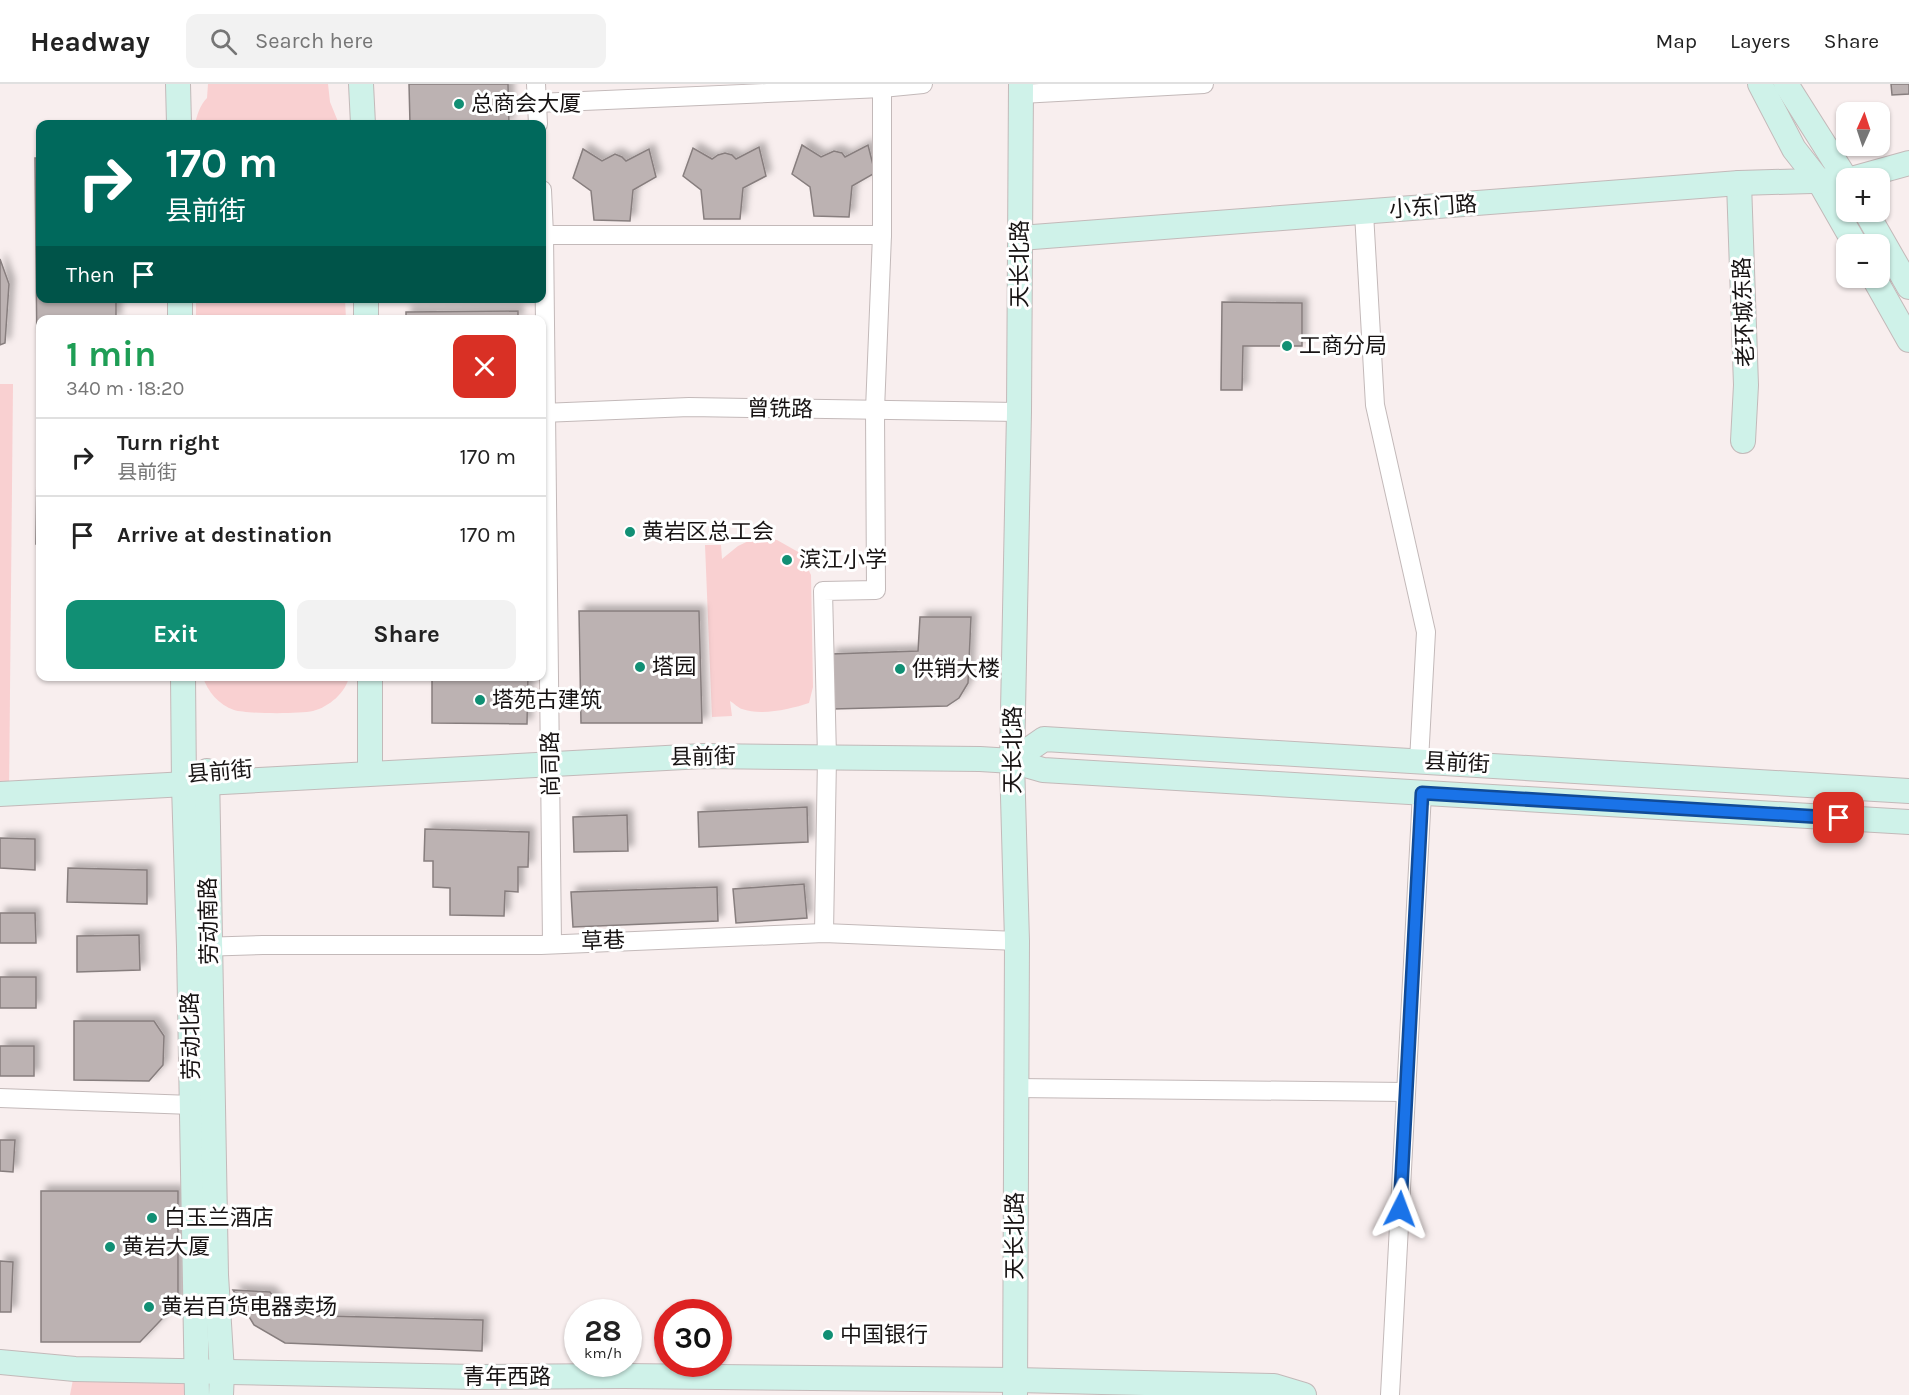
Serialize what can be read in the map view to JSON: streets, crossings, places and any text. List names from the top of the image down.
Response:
{
  "streets": {
    "street": [
      "小东门路",
      "天长北路",
      "老环城东路",
      "曾铣路",
      "县前街",
      "尚司路",
      "劳动南路",
      "草巷",
      "劳动北路",
      "青年西路"
    ]
  },
  "crossings": [
    ["小东门路", "天长北路"],
    ["小东门路", "老环城东路"],
    ["天长北路", "曾铣路"],
    ["天长北路", "县前街"],
    ["天长北路", "草巷"],
    ["天长北路", "青年西路"],
    ["县前街", "尚司路"],
    ["县前街", "劳动北路"],
    ["尚司路", "草巷"],
    ["劳动南路", "草巷"],
    ["劳动南路", "劳动北路"],
    ["劳动南路", "青年西路"],
    ["草巷", "劳动北路"],
    ["劳动北路", "青年西路"]
  ],
  "places": [
    "总商会大厦",
    "工商分局",
    "黄岩区总工会",
    "滨江小学",
    "塔园",
    "供销大楼",
    "塔苑古建筑",
    "白玉兰酒店",
    "黄岩大厦",
    "黄岩百货电器卖场",
    "中国银行"
  ],
  "north": "top",
  "page": {
    "header": "Headway",
    "search": "Search here",
    "nav": ["Map", "Layers", "Share"],
    "map_buttons": ["+", "−"],
    "turn": ["170 m", "县前街"],
    "then": "Then",
    "heading": ["1 min", "340 m · 18:20"],
    "list": [
      {
        "name": "Turn right",
        "note": "县前街",
        "value": "170 m"
      },
      {
        "name": "Arrive at destination",
        "value": "170 m"
      }
    ],
    "buttons": ["Exit", "Share"],
    "speed": "28 km/h",
    "limit": "30"
  }
}
